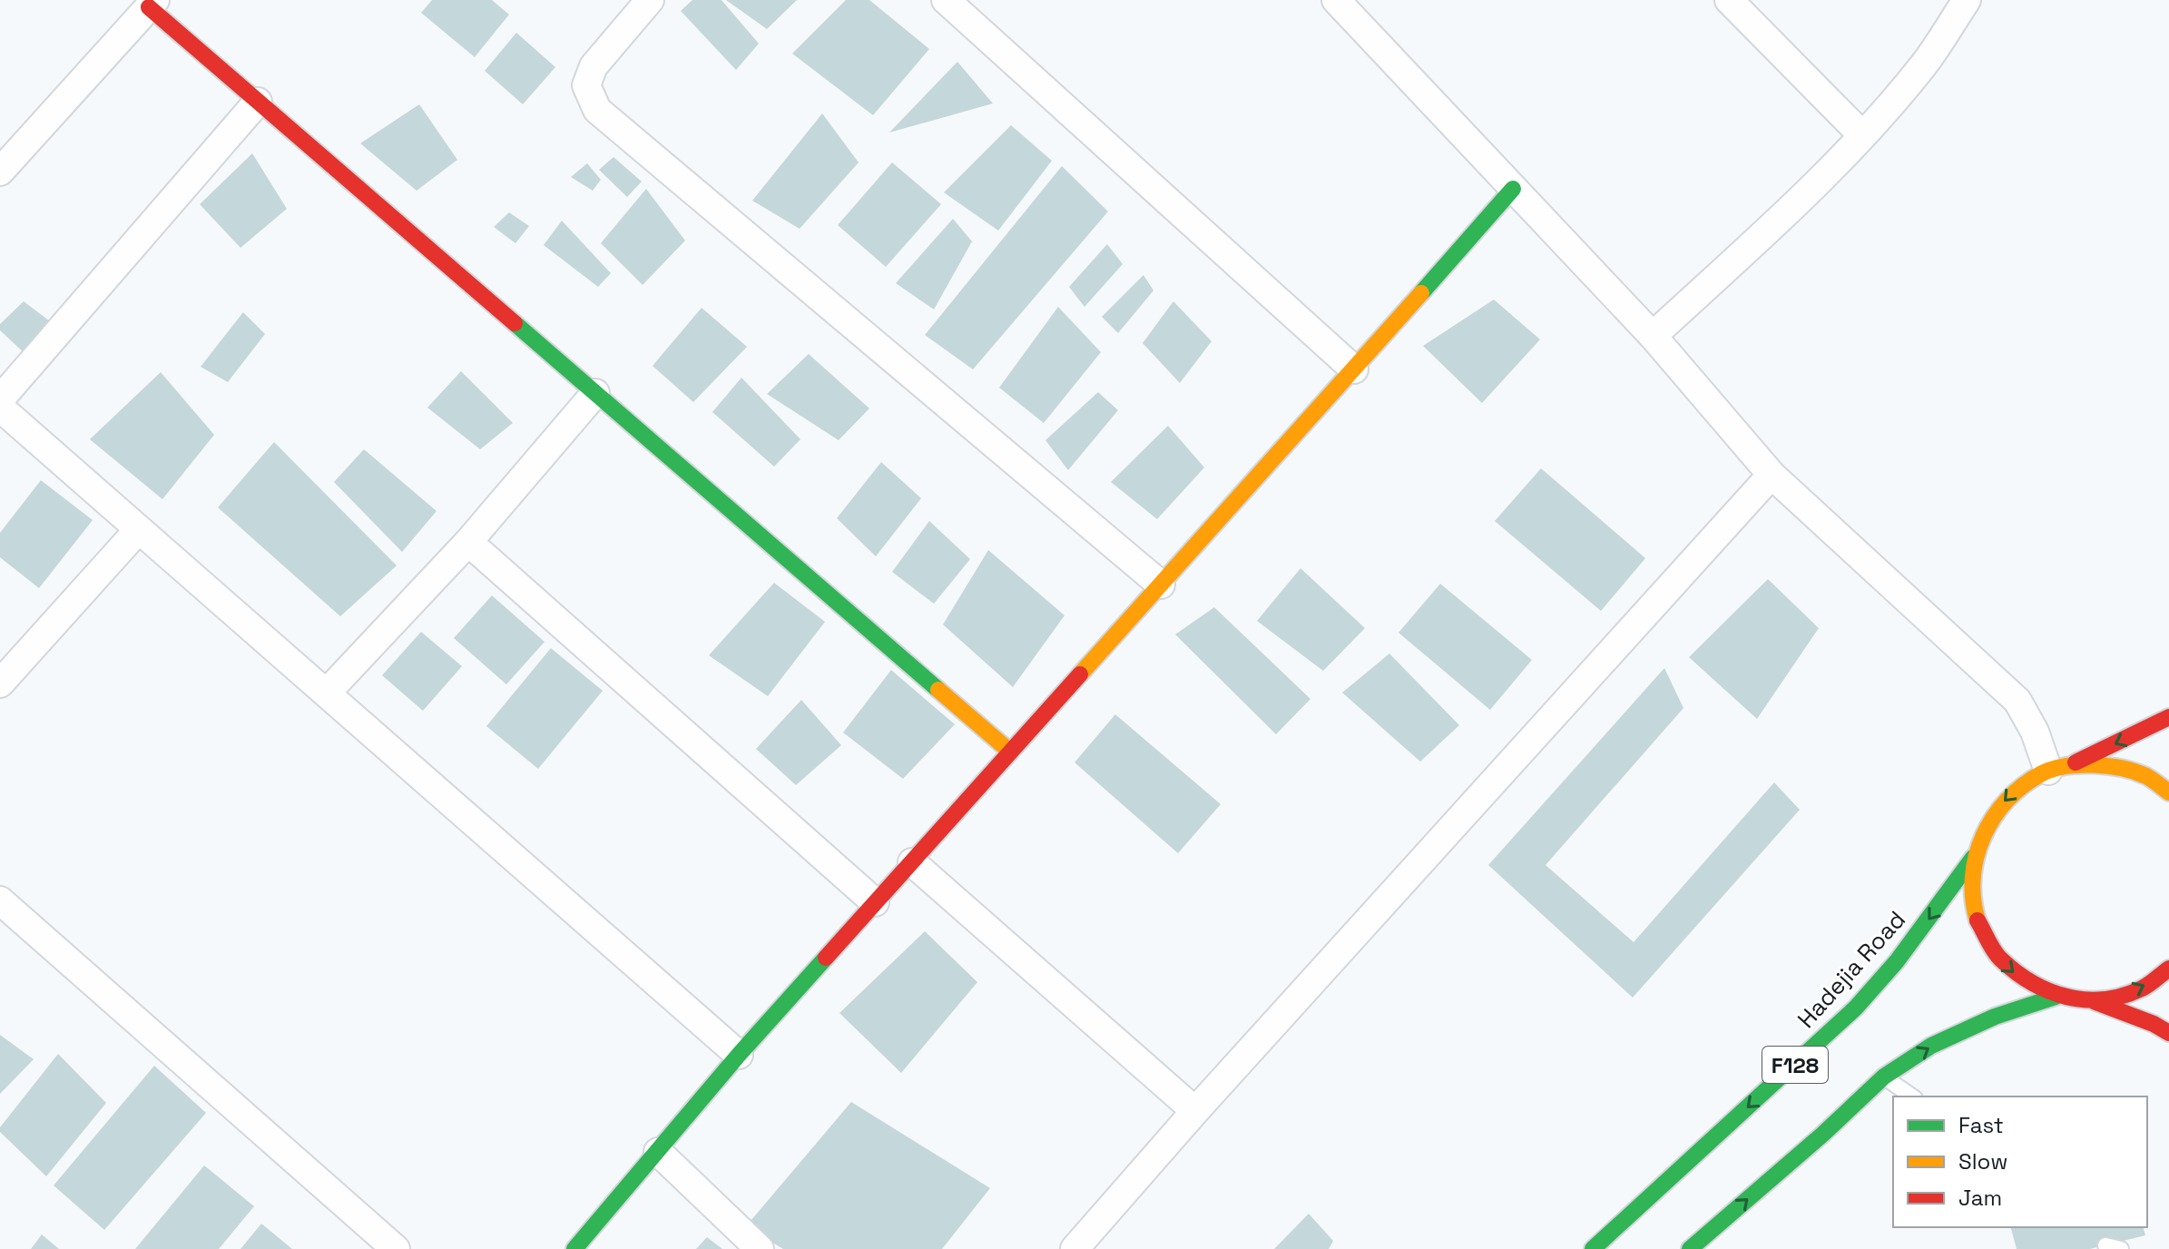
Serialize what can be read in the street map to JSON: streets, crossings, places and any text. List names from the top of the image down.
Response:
{
  "streets": {
    "street": ["Hadejia Road", "F128"]
  },
  "crossings": [
    ["Hadejia Road", "F128"]
  ],
  "legend": ["Fast", "Slow", "Jam"]
}
